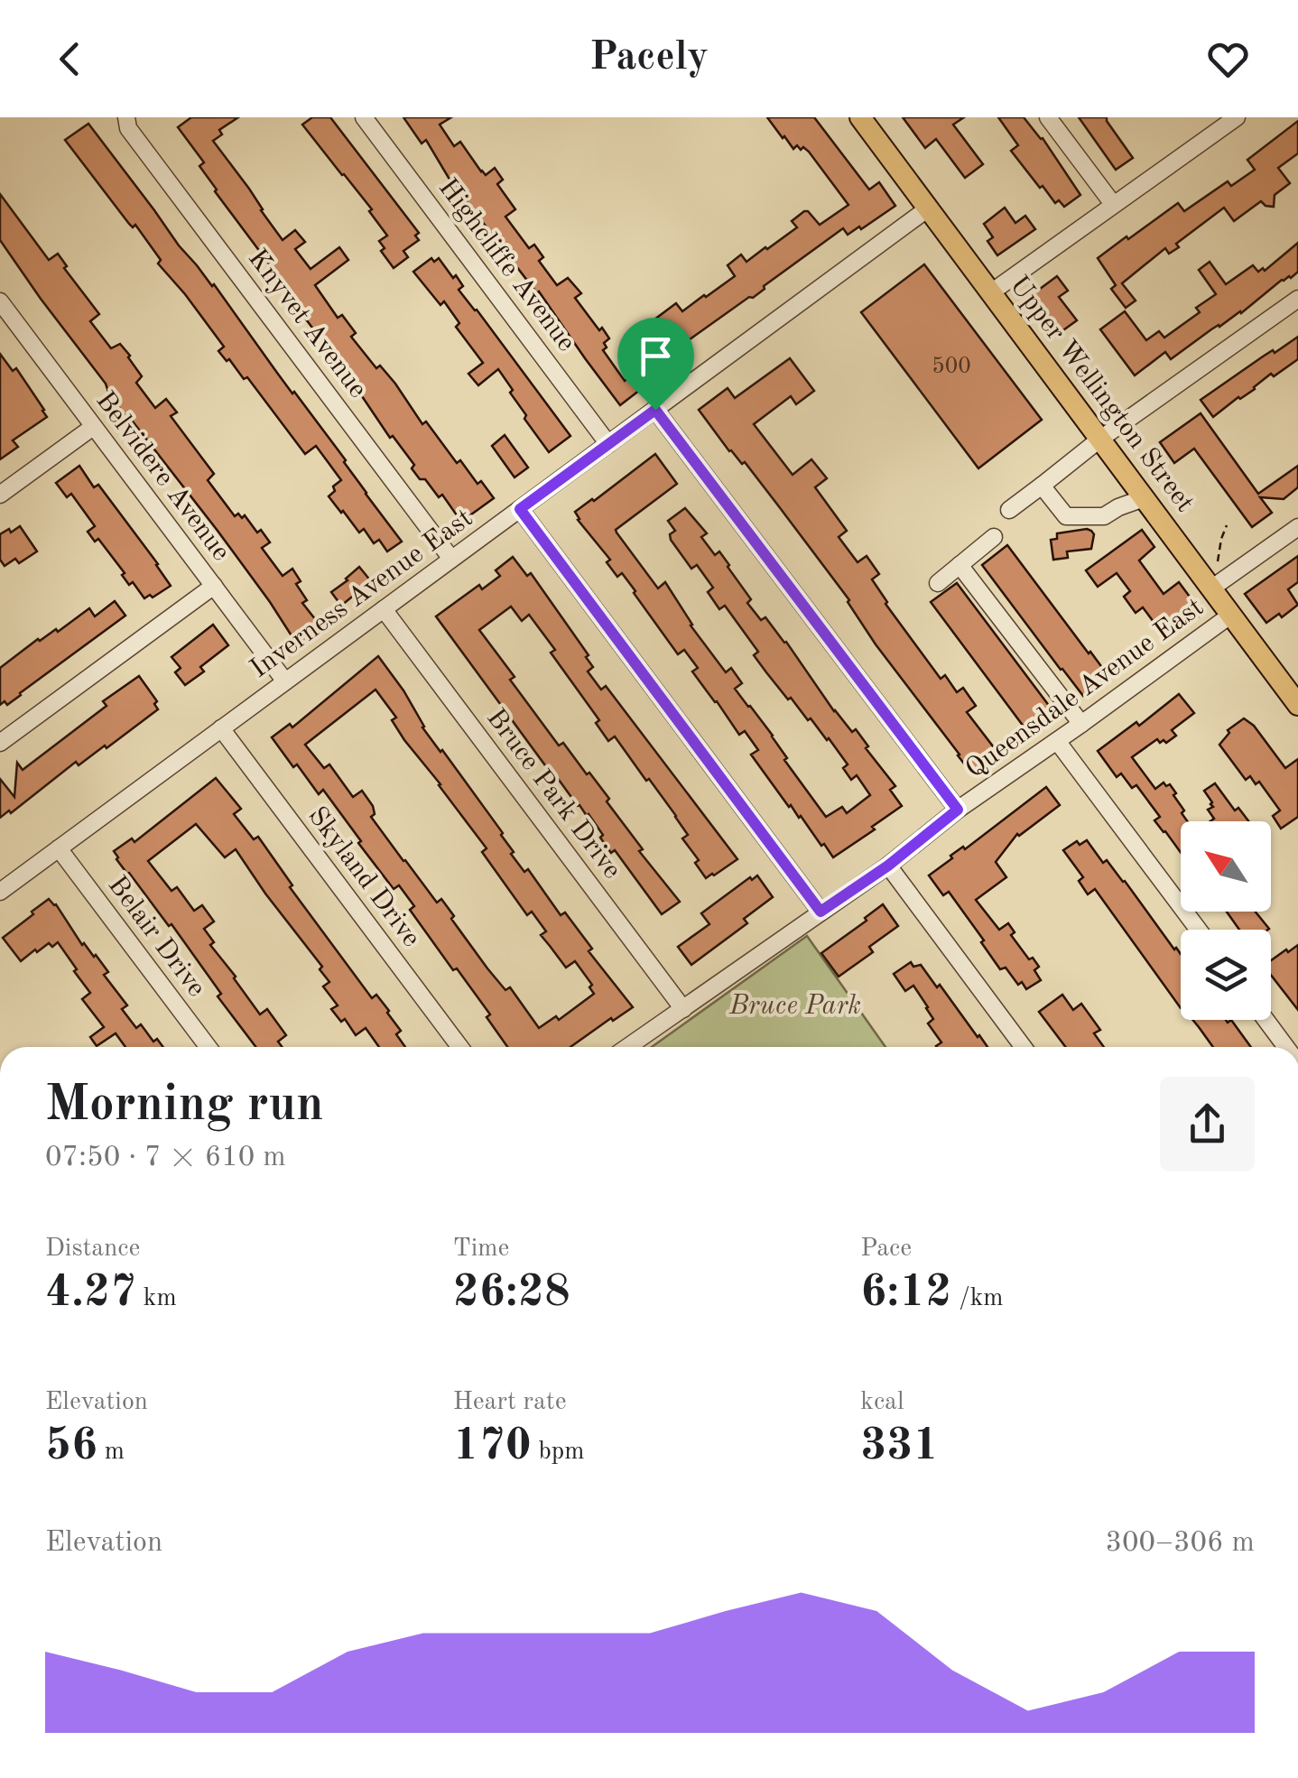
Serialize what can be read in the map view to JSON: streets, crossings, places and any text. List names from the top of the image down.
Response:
{
  "streets": {
    "main road": ["Upper Wellington Street"],
    "street": [
      "Highcliffe Avenue",
      "Knyvet Avenue",
      "Belvidere Avenue",
      "Inverness Avenue East",
      "Queensdale Avenue East",
      "Bruce Park Drive",
      "Skyland Drive",
      "Belair Drive"
    ]
  },
  "crossings": [
    ["Highcliffe Avenue", "Inverness Avenue East"],
    ["Knyvet Avenue", "Inverness Avenue East"],
    ["Upper Wellington Street", "Inverness Avenue East"],
    ["Upper Wellington Street", "Queensdale Avenue East"],
    ["Belvidere Avenue", "Inverness Avenue East"],
    ["Inverness Avenue East", "Bruce Park Drive"],
    ["Inverness Avenue East", "Skyland Drive"],
    ["Inverness Avenue East", "Belair Drive"],
    ["Queensdale Avenue East", "Bruce Park Drive"]
  ],
  "parks": ["Bruce Park"],
  "house_numbers": ["500"],
  "north": "top left",
  "page": {
    "header": "Pacely",
    "heading": ["Morning run", "07:50 · 7 × 610 m"],
    "stats": [
      ["Distance", "4.27 km"],
      ["Time", "26:28"],
      ["Pace", "6:12 /km"],
      ["Elevation", "56 m"],
      ["Heart rate", "170 bpm"],
      ["kcal", "331"]
    ],
    "chart": ["Elevation", "300–306 m"]
  }
}
